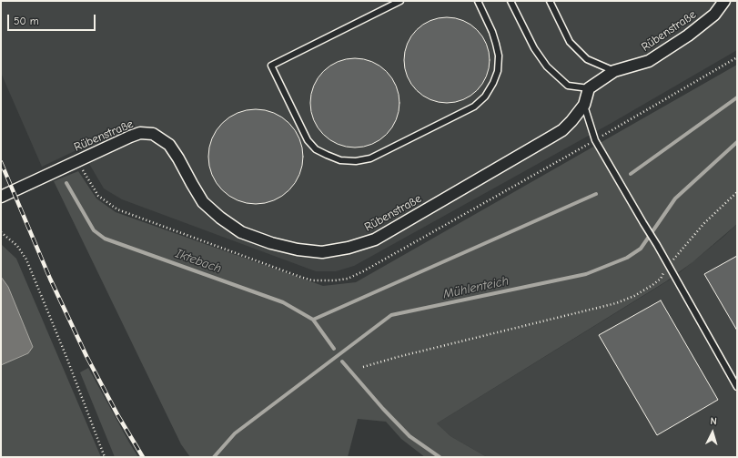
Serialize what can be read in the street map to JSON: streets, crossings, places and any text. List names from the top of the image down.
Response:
{
  "streets": {
    "street": ["Rübenstraße"]
  },
  "water": ["Iktebach", "Mühlenteich"],
  "scale_bar": "50 m",
  "north": "top"
}
